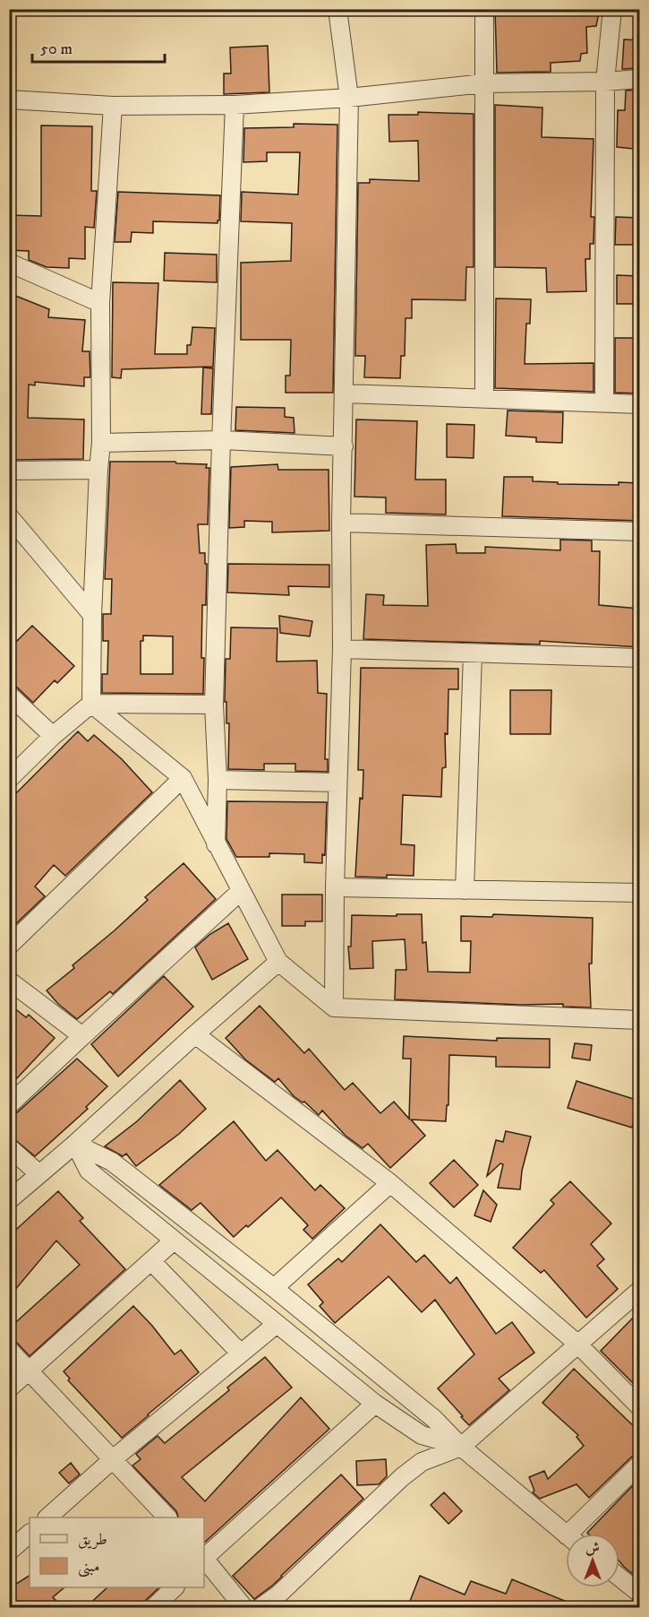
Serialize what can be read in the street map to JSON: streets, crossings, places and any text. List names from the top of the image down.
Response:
{
  "legend": ["طريق", "مبنى"],
  "scale_bar": "50 m",
  "north": "top"
}
